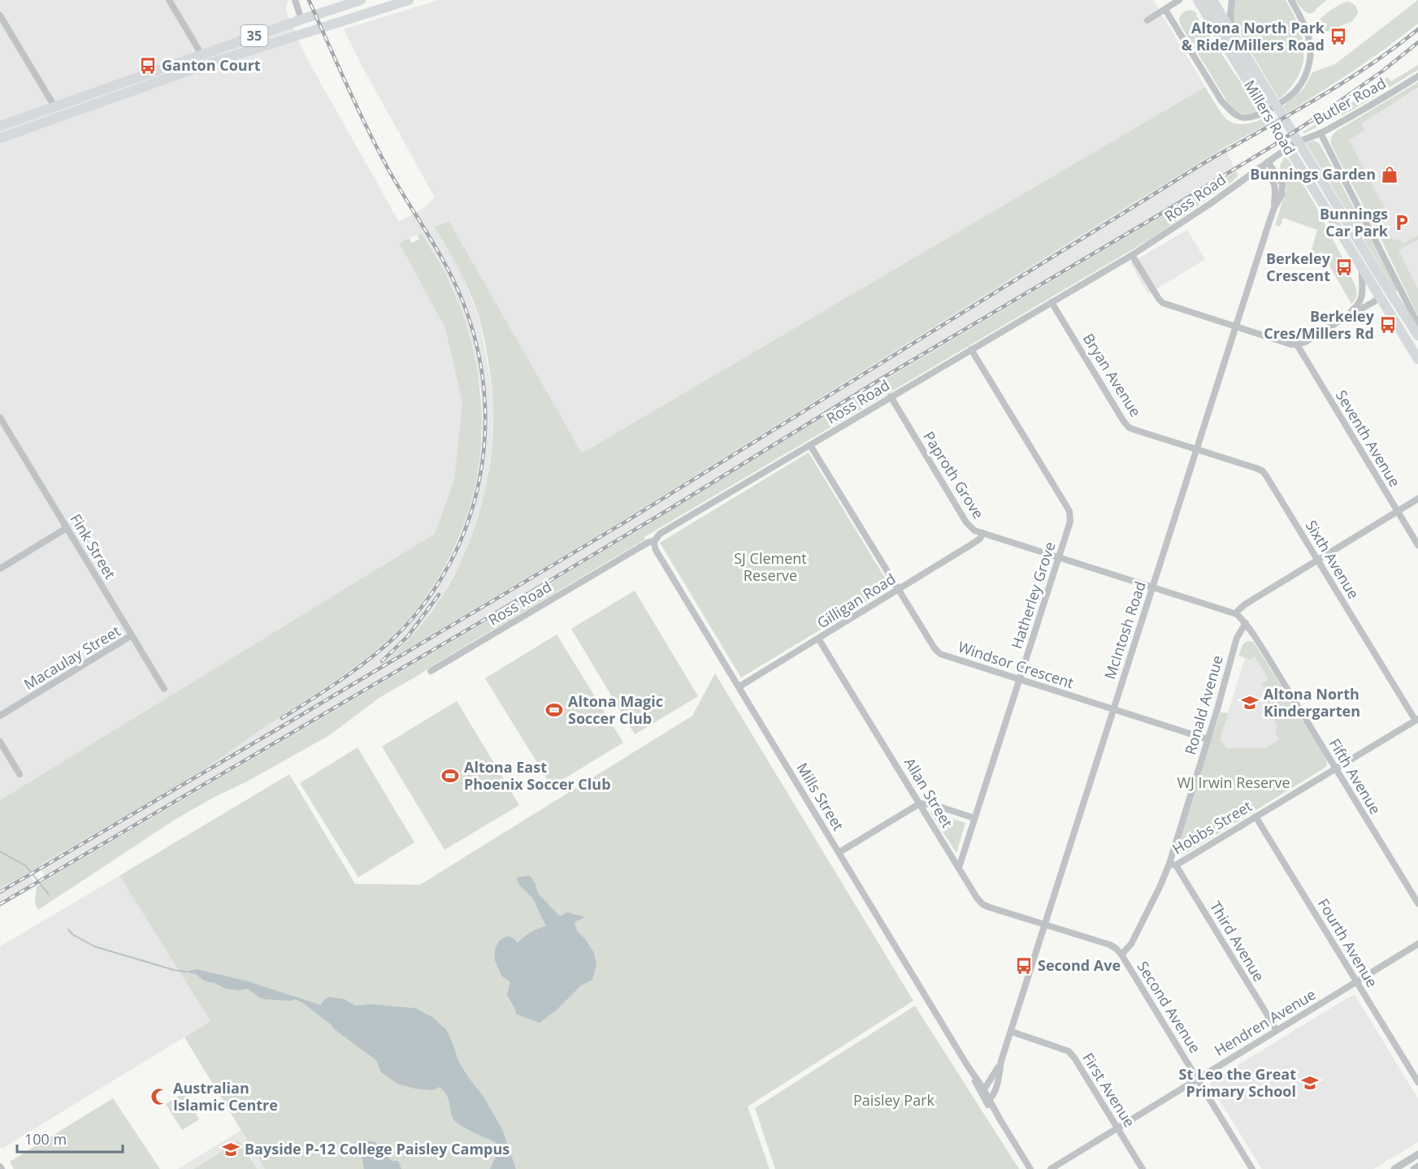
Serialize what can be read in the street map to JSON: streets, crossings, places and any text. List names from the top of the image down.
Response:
{
  "streets": {
    "main road": ["35", "Millers Road"],
    "street": [
      "Butler Road",
      "Ross Road",
      "Bryan Avenue",
      "Seventh Avenue",
      "Paproth Grove",
      "Fink Street",
      "Sixth Avenue",
      "Hatherley Grove",
      "Gilligan Road",
      "McIntosh Road",
      "Macaulay Street",
      "Windsor Crescent",
      "Ronald Avenue",
      "Fifth Avenue",
      "Allan Street",
      "Mills Street",
      "Hobbs Street",
      "Third Avenue",
      "Fourth Avenue",
      "Second Avenue",
      "Hendren Avenue",
      "First Avenue"
    ]
  },
  "crossings": [
    ["Butler Road", "Millers Road"],
    ["Butler Road", "Ross Road"],
    ["Millers Road", "Ross Road"],
    ["Ross Road", "Bryan Avenue"],
    ["Ross Road", "Paproth Grove"],
    ["Ross Road", "Hatherley Grove"],
    ["Ross Road", "McIntosh Road"],
    ["Ross Road", "Windsor Crescent"],
    ["Ross Road", "Mills Street"],
    ["Bryan Avenue", "Sixth Avenue"],
    ["Bryan Avenue", "McIntosh Road"],
    ["Paproth Grove", "Hatherley Grove"],
    ["Paproth Grove", "Gilligan Road"],
    ["Paproth Grove", "McIntosh Road"],
    ["Paproth Grove", "Fifth Avenue"],
    ["Fink Street", "Macaulay Street"],
    ["Sixth Avenue", "McIntosh Road"],
    ["Sixth Avenue", "Hobbs Street"],
    ["Hatherley Grove", "Windsor Crescent"],
    ["Hatherley Grove", "Allan Street"],
    ["Gilligan Road", "Windsor Crescent"],
    ["Gilligan Road", "Allan Street"],
    ["Gilligan Road", "Mills Street"],
    ["McIntosh Road", "Windsor Crescent"],
    ["McIntosh Road", "Allan Street"],
    ["McIntosh Road", "Mills Street"],
    ["McIntosh Road", "Second Avenue"],
    ["McIntosh Road", "First Avenue"],
    ["Windsor Crescent", "Ronald Avenue"],
    ["Ronald Avenue", "Fifth Avenue"],
    ["Ronald Avenue", "Hobbs Street"],
    ["Ronald Avenue", "Third Avenue"],
    ["Ronald Avenue", "Second Avenue"],
    ["Fifth Avenue", "Hobbs Street"],
    ["Allan Street", "Second Avenue"],
    ["Hobbs Street", "Third Avenue"],
    ["Hobbs Street", "Fourth Avenue"],
    ["Third Avenue", "Hendren Avenue"],
    ["Fourth Avenue", "Hendren Avenue"],
    ["Second Avenue", "Hendren Avenue"],
    ["Hendren Avenue", "First Avenue"]
  ],
  "parks": ["SJ Clement Reserve", "WJ Irwin Reserve", "Paisley Park"],
  "places": {
    "bus stop": [
      "Altona North Park & Ride/Millers Road",
      "Ganton Court",
      "Berkeley Crescent",
      "Berkeley Cres/Millers Rd",
      "Second Ave"
    ],
    "shop": ["Bunnings Garden"],
    "parking": ["Bunnings Car Park"],
    "school or university": ["Altona North Kindergarten", "St Leo the Great Primary School", "Bayside P-12 College Paisley Campus"],
    "sports": ["Altona Magic Soccer Club", "Altona East Phoenix Soccer Club"],
    "mosque": ["Australian Islamic Centre"]
  },
  "scale_bar": "100 m"
}
